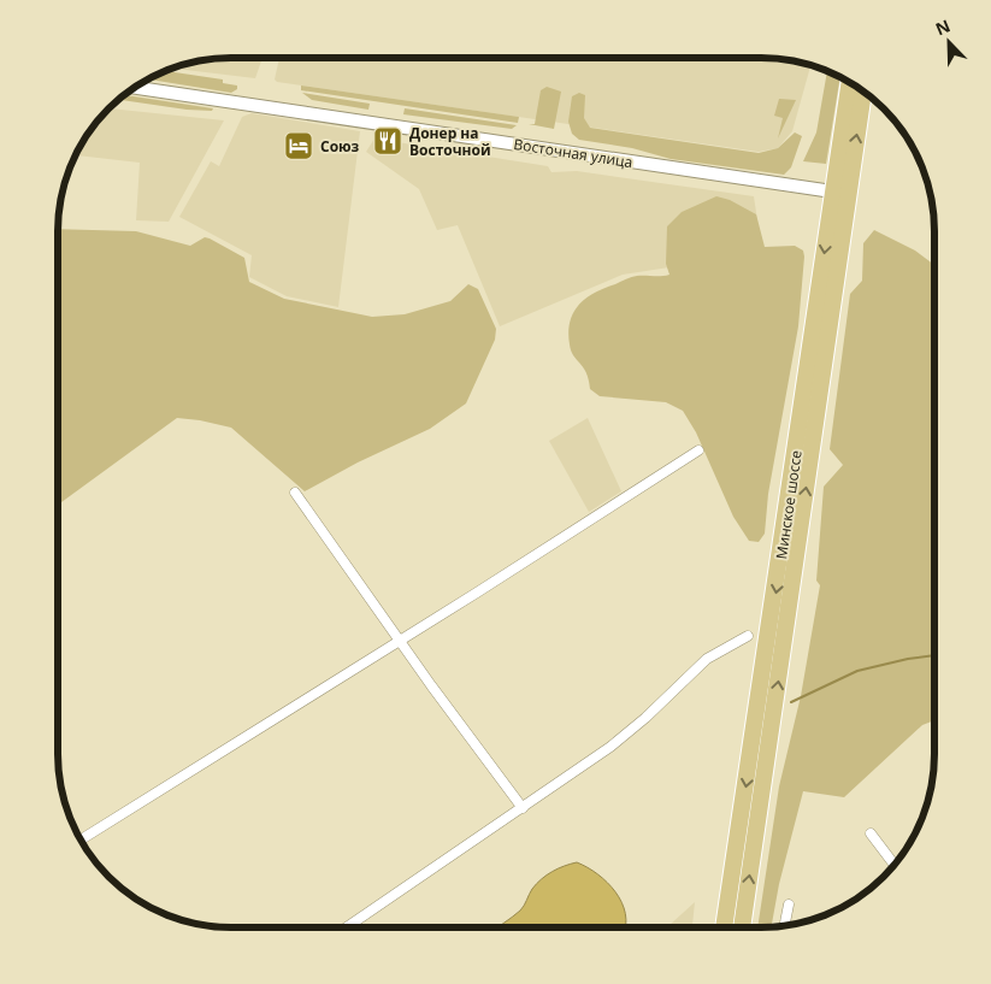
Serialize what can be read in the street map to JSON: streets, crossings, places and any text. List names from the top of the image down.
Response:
{
  "streets": {
    "highway": ["Минское шоссе"],
    "street": ["Восточная улица"]
  },
  "crossings": [
    ["Восточная улица", "Минское шоссе"]
  ],
  "places": {
    "restaurant": ["Донер на Восточной"],
    "hotel": ["Союз"]
  },
  "north": "top left"
}
